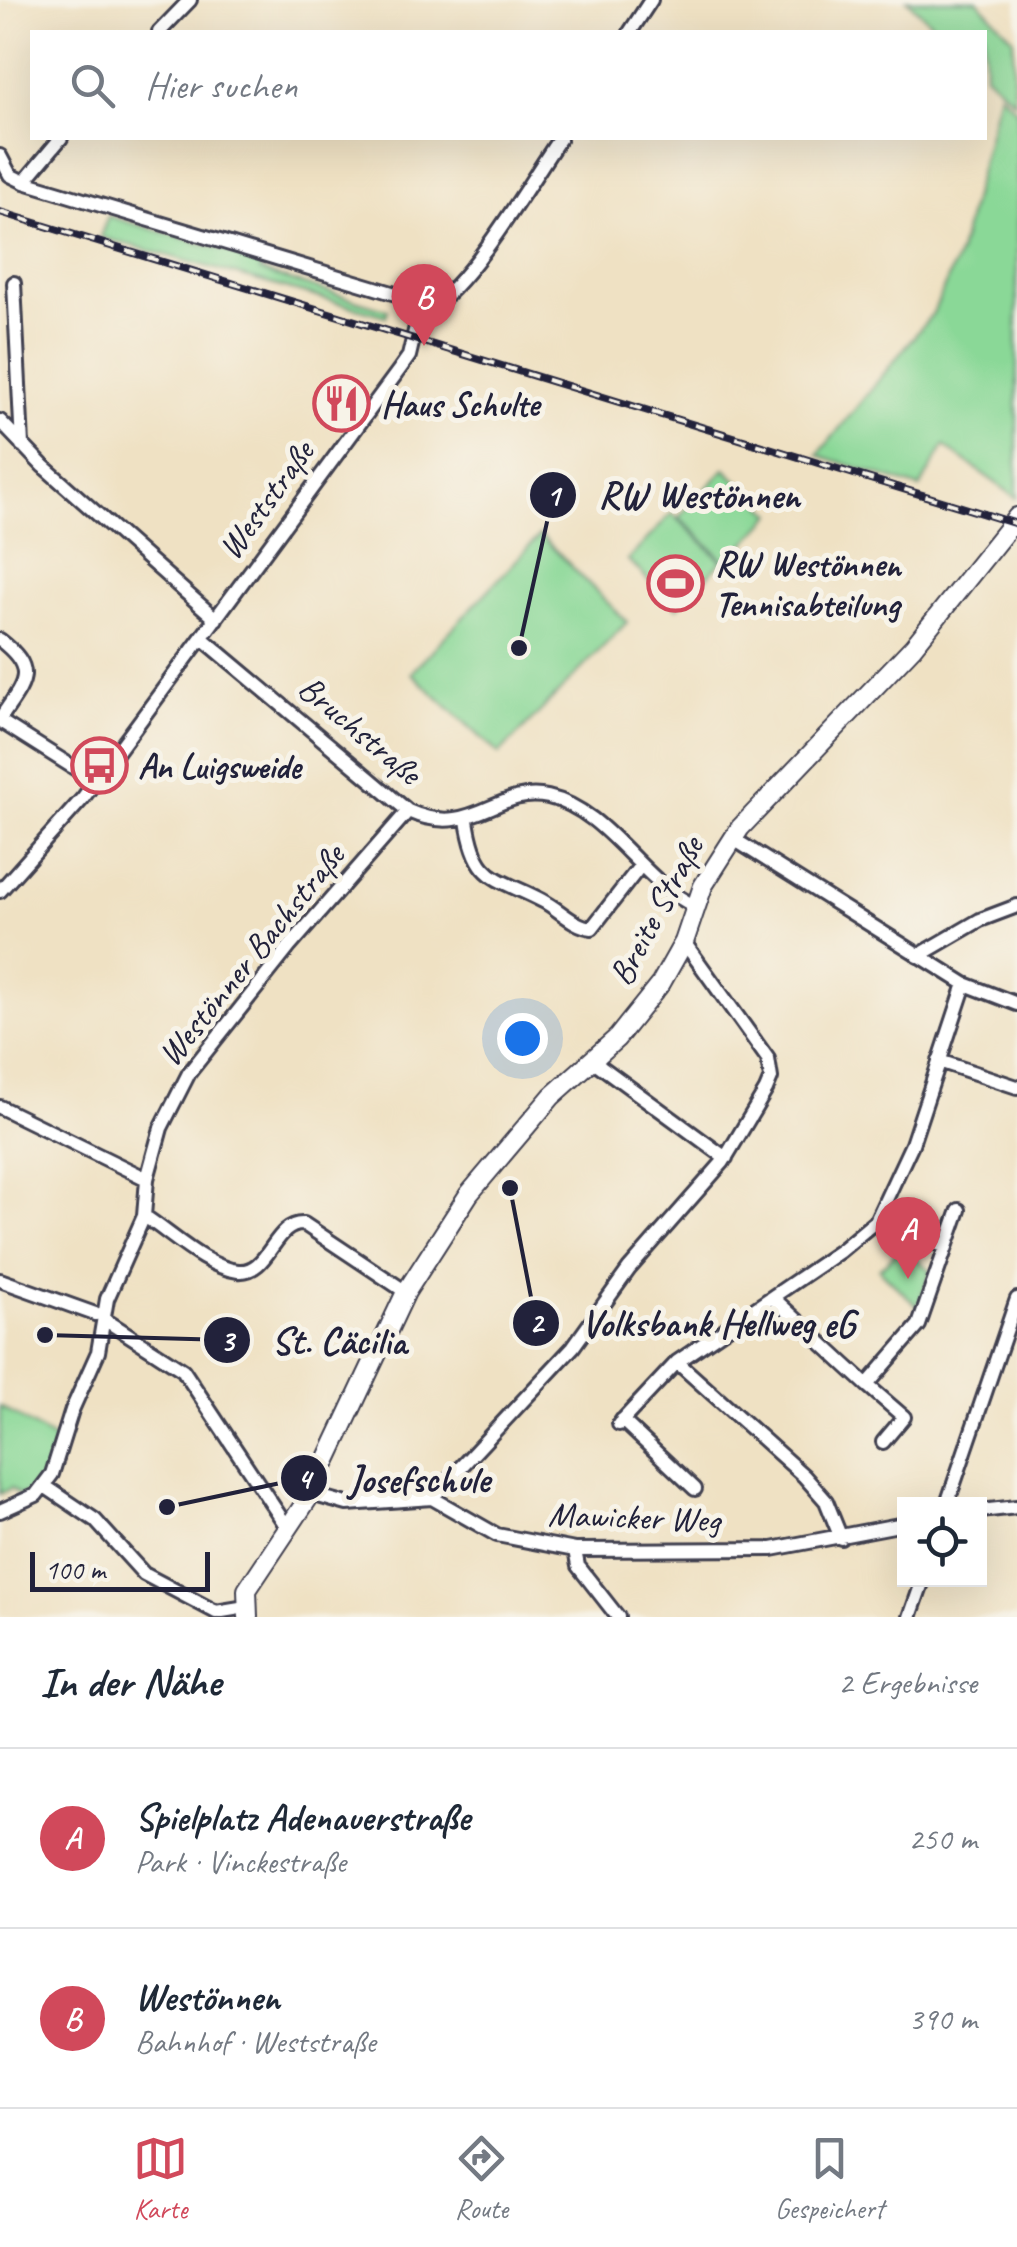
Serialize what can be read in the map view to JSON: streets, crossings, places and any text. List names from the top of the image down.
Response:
{
  "streets": {
    "street": [
      "Weststraße",
      "Bruchstraße",
      "Breite Straße",
      "Westönner Bachstraße",
      "Mawicker Weg"
    ]
  },
  "crossings": [
    ["Weststraße", "Bruchstraße"],
    ["Bruchstraße", "Breite Straße"],
    ["Bruchstraße", "Westönner Bachstraße"]
  ],
  "places": {
    "restaurant": ["Haus Schulte"],
    "sports": ["RW Westönnen Tennisabteilung"],
    "other": [
      "RW Westönnen",
      "Volksbank Hellweg eG",
      "St. Cäcilia",
      "Josefschule"
    ],
    "bus stop": ["An Luigsweide"]
  },
  "scale_bar": "100 m",
  "page": {
    "search": "Hier suchen",
    "pins": ["B", "A"],
    "scale": "100 m",
    "heading": ["In der Nähe", "2 Ergebnisse"],
    "list": [
      {
        "mark": "A",
        "name": "Spielplatz Adenauerstraße",
        "note": "Park · Vinckestraße",
        "value": "250 m"
      },
      {
        "mark": "B",
        "name": "Westönnen",
        "note": "Bahnhof · Weststraße",
        "value": "390 m"
      }
    ],
    "nav": ["Karte", "Route", "Gespeichert"]
  }
}
